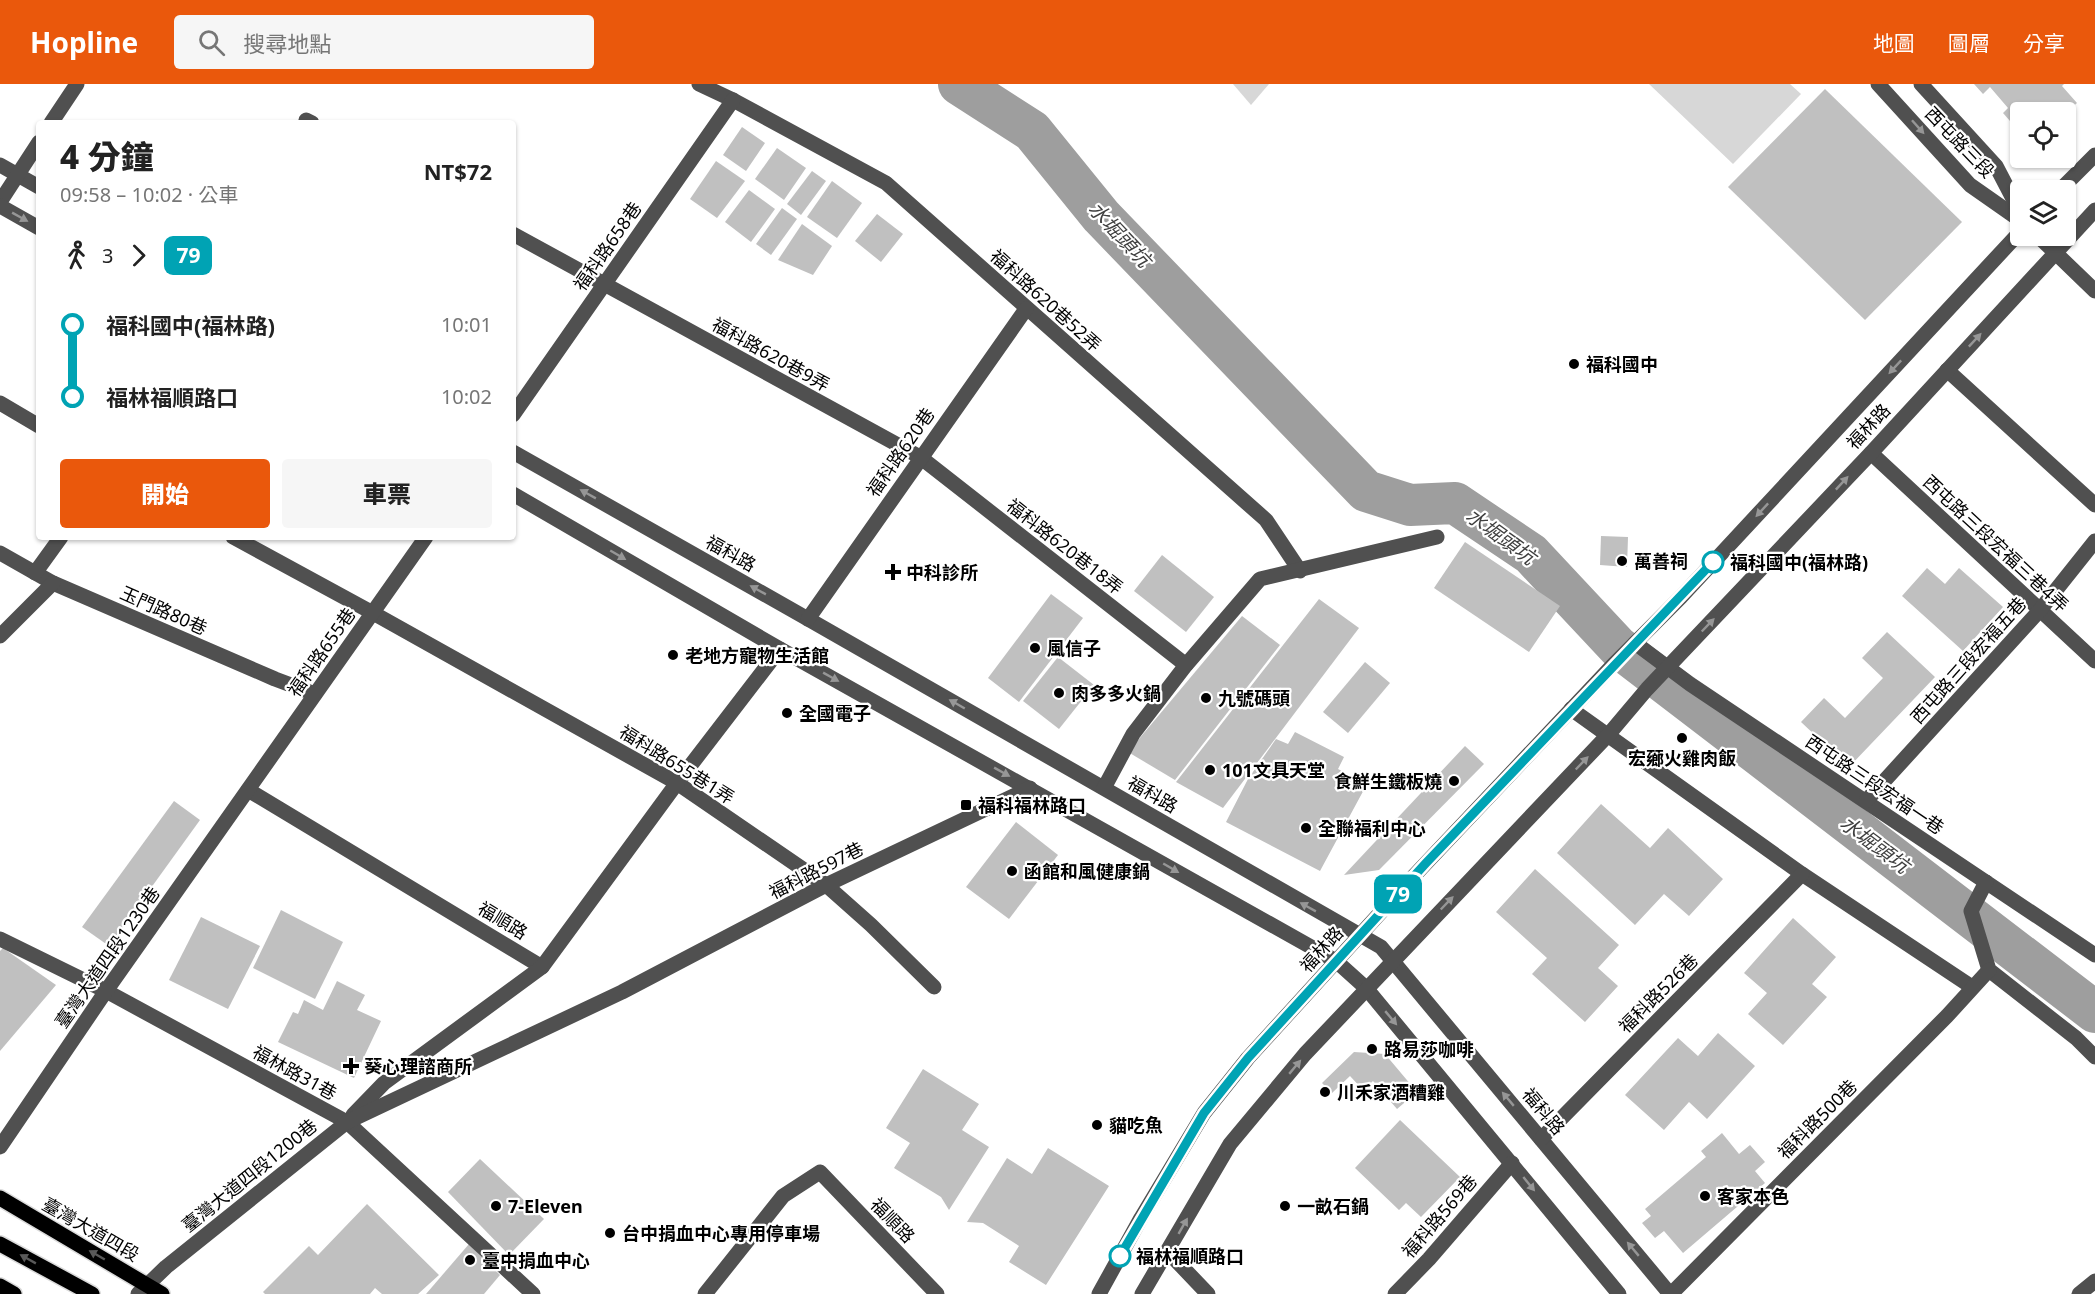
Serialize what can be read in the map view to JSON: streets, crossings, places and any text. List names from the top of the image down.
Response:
{
  "streets": {
    "main road": ["臺灣大道四段"],
    "street": [
      "西屯路三段",
      "福科路658巷",
      "福科路620巷52弄",
      "福科路620巷9弄",
      "福林路",
      "福科路620巷",
      "西屯路三段宏福三巷4弄",
      "福科路620巷18弄",
      "福科路",
      "玉門路80巷",
      "福科路655巷",
      "西屯路三段宏福五巷",
      "福科路655巷1弄",
      "西屯路三段宏福一巷",
      "福科路597巷",
      "福順路",
      "臺灣大道四段1230巷",
      "福科路526巷",
      "福林路31巷",
      "福科路500巷",
      "臺灣大道四段1200巷",
      "福科路569巷"
    ]
  },
  "crossings": [
    ["福科路658巷", "福科路620巷52弄"],
    ["福科路658巷", "福科路620巷9弄"],
    ["福科路620巷52弄", "福科路620巷"],
    ["福科路620巷9弄", "福科路620巷"],
    ["福科路620巷9弄", "福科路620巷18弄"],
    ["福林路", "西屯路三段宏福三巷4弄"],
    ["福林路", "福科路"],
    ["福林路", "西屯路三段宏福一巷"],
    ["福科路620巷", "福科路620巷18弄"],
    ["福科路620巷", "福科路"],
    ["西屯路三段宏福三巷4弄", "西屯路三段宏福五巷"],
    ["福科路", "福科路526巷"],
    ["福科路", "福科路500巷"],
    ["玉門路80巷", "福科路655巷"],
    ["福科路655巷", "福科路655巷1弄"],
    ["福科路655巷", "福順路"],
    ["福科路655巷", "臺灣大道四段1230巷"],
    ["西屯路三段宏福五巷", "西屯路三段宏福一巷"],
    ["福科路655巷1弄", "福科路597巷"],
    ["福科路597巷", "臺灣大道四段1200巷"],
    ["福順路", "臺灣大道四段1230巷"],
    ["臺灣大道四段1230巷", "福林路31巷"],
    ["福林路31巷", "臺灣大道四段1200巷"],
    ["臺灣大道四段1200巷", "臺灣大道四段"]
  ],
  "water": ["水堀頭坑"],
  "places": {
    "other": [
      "福科國中",
      "萬善祠",
      "福科國中(福林路)",
      "風信子",
      "老地方寵物生活館",
      "肉多多火鍋",
      "九號碼頭",
      "全國電子",
      "宏薌火雞肉飯",
      "101文具天堂",
      "食鮮生鐵板燒",
      "全聯福利中心",
      "函館和風健康鍋",
      "路易莎咖啡",
      "川禾家酒糟雞",
      "貓吃魚",
      "客家本色",
      "7-Eleven",
      "一畝石鍋",
      "台中捐血中心專用停車場",
      "福林福順路口",
      "臺中捐血中心"
    ],
    "health": ["中科診所", "葵心理諮商所"],
    "transit": ["福科福林路口"]
  },
  "lines": ["bus line 79"],
  "page": {
    "header": "Hopline",
    "search": "搜尋地點",
    "nav": ["地圖", "圖層", "分享"],
    "on_map": "79",
    "heading": ["4 分鐘", "09:58 – 10:02 · 公車", "NT$72"],
    "legs": ["3", "79"],
    "list": [
      {
        "name": "福科國中(福林路)",
        "value": "10:01"
      },
      {
        "name": "福林福順路口",
        "value": "10:02"
      }
    ],
    "buttons": ["開始", "車票"]
  }
}
